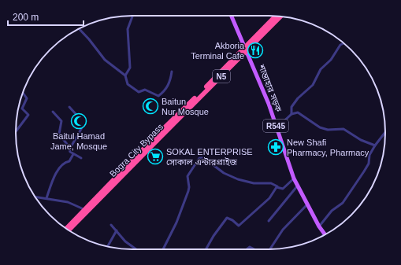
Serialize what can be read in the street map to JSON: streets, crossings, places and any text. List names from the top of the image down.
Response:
{
  "streets": {
    "highway": ["N5", "Bogra City Bypass"],
    "main road": ["শান্তাহার সড়ক", "R545"]
  },
  "places": {
    "restaurant": ["Akboria Terminal Cafe"],
    "mosque": ["Baitun Nur Mosque", "Baitul Hamad Jame, Mosque"],
    "pharmacy": ["New Shafi Pharmacy, Pharmacy"],
    "supermarket": ["SOKAL ENTERPRISE সোকাল এন্টারপ্রাইজ"]
  },
  "scale_bar": "200 m"
}
